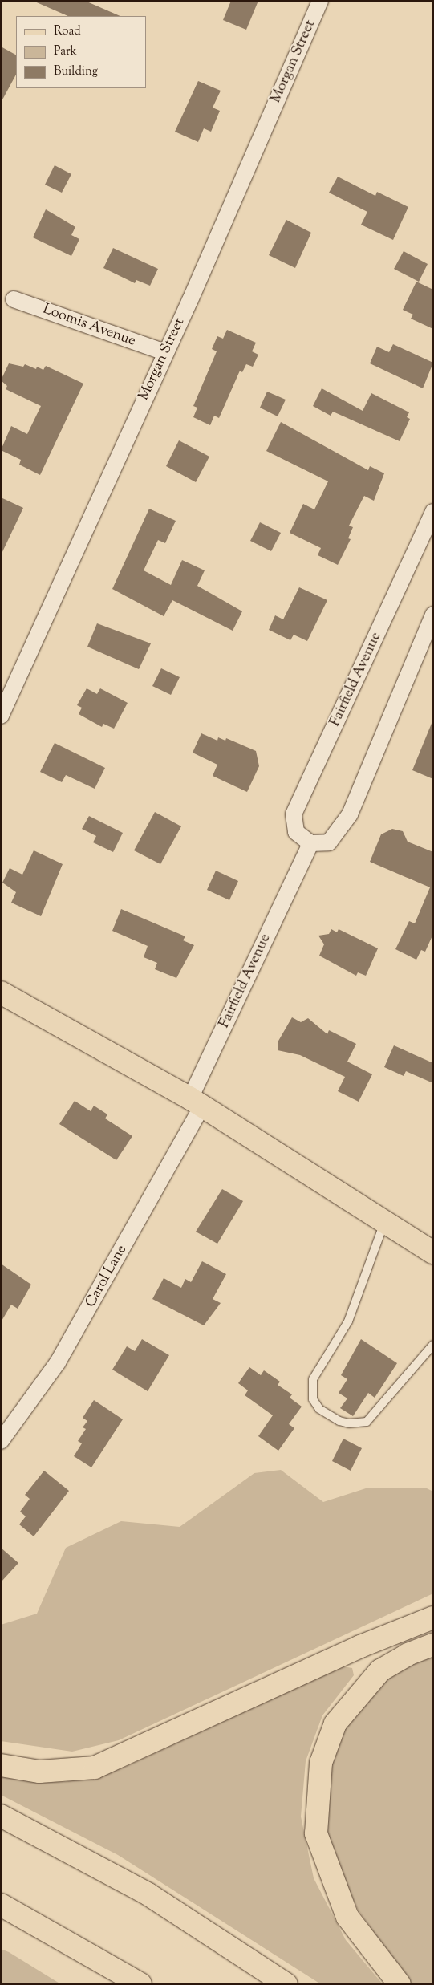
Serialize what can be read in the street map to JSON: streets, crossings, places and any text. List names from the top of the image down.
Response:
{
  "streets": {
    "street": [
      "Morgan Street",
      "Loomis Avenue",
      "Fairfield Avenue",
      "Carol Lane"
    ]
  },
  "crossings": [
    ["Morgan Street", "Loomis Avenue"],
    ["Fairfield Avenue", "Carol Lane"]
  ],
  "legend": ["Road", "Park", "Building"]
}
